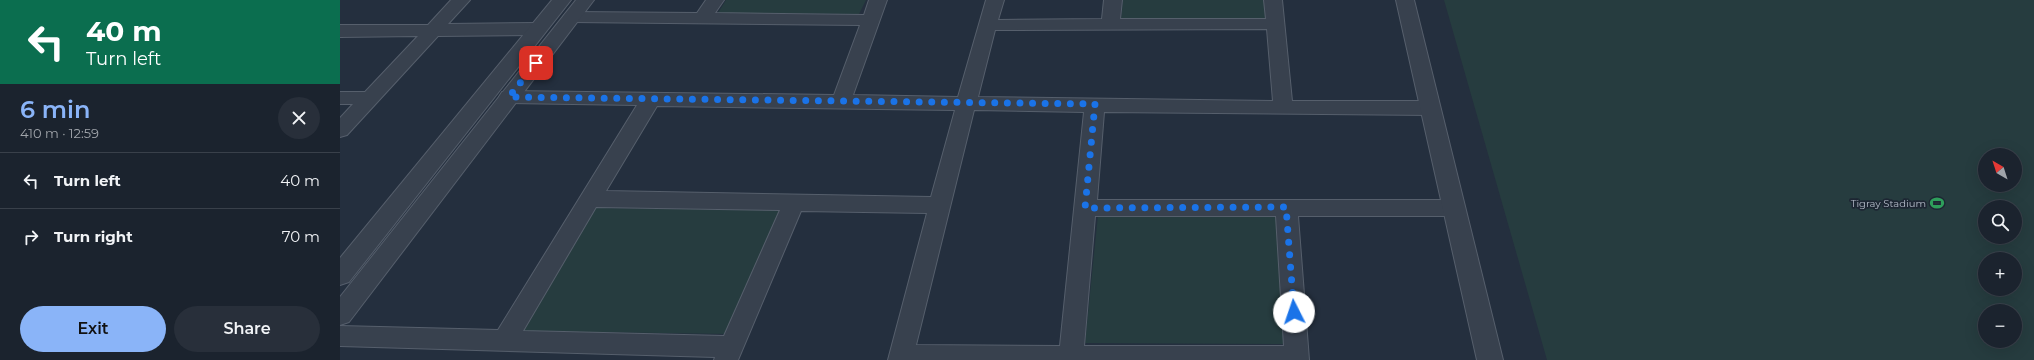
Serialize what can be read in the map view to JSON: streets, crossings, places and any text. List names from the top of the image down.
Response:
{
  "places": {
    "sports": ["Tigray Stadium"]
  },
  "north": "top left",
  "page": {
    "turn": ["40 m", "Turn left"],
    "heading": ["6 min", "410 m · 12:59"],
    "map_buttons": ["+", "−"],
    "list": [
      {
        "name": "Turn left",
        "value": "40 m"
      },
      {
        "name": "Turn right",
        "value": "70 m"
      }
    ],
    "buttons": ["Exit", "Share"]
  }
}
